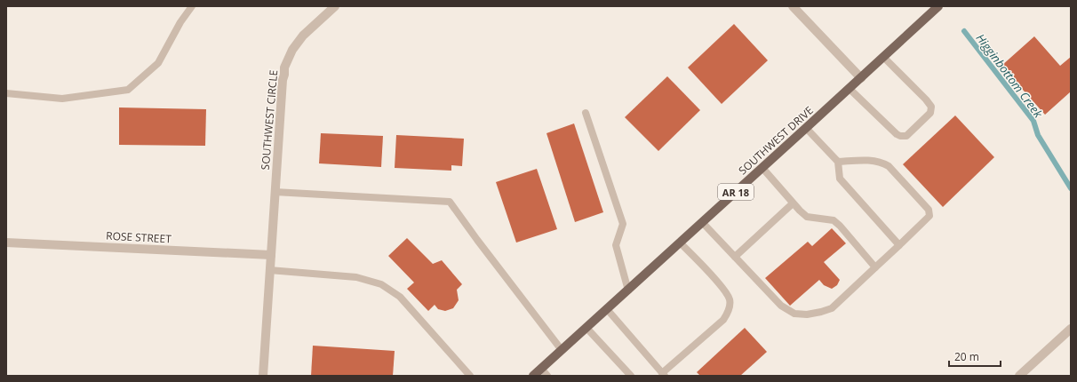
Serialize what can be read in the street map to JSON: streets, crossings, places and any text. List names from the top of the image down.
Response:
{
  "streets": {
    "main road": ["SOUTHWEST DRIVE", "AR 18"],
    "street": ["SOUTHWEST CIRCLE", "ROSE STREET"]
  },
  "crossings": [
    ["SOUTHWEST CIRCLE", "ROSE STREET"]
  ],
  "water": ["Higginbottom Creek"],
  "scale_bar": "20 m"
}
